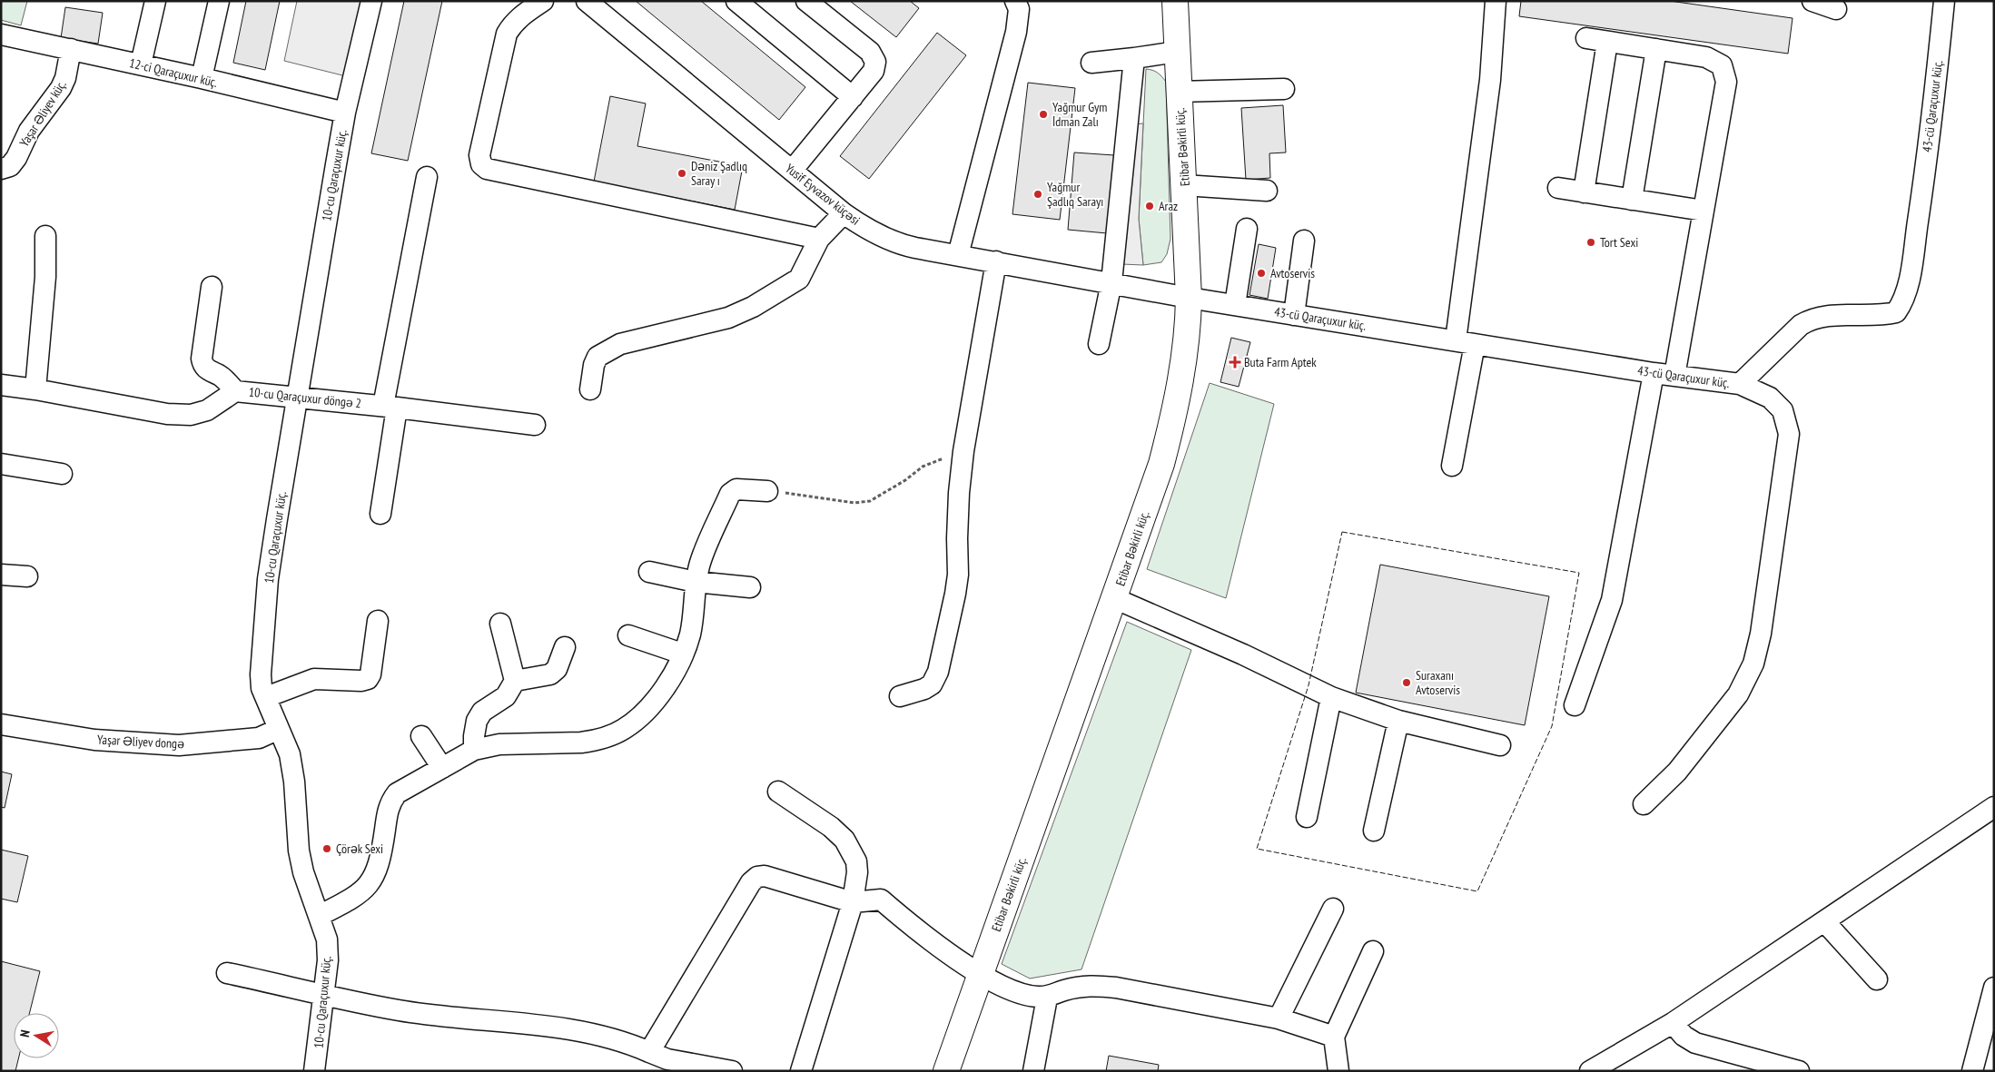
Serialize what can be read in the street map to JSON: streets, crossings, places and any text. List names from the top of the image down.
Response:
{
  "streets": {
    "main road": ["Etibar Bəkirli küç."],
    "street": [
      "12-ci Qaraçuxur küç.",
      "43-cü Qaraçuxur küç.",
      "Yaşar Əliyev küç.",
      "10-cu Qaraçuxur küç.",
      "Yusif Eyvazov küçəsi",
      "10-cu Qaraçuxur döngə 2",
      "Yaşar Əliyev dongə"
    ]
  },
  "crossings": [
    ["12-ci Qaraçuxur küç.", "Yaşar Əliyev küç."],
    ["12-ci Qaraçuxur küç.", "10-cu Qaraçuxur küç."],
    ["43-cü Qaraçuxur küç.", "Etibar Bəkirli küç."],
    ["43-cü Qaraçuxur küç.", "Yusif Eyvazov küçəsi"],
    ["Etibar Bəkirli küç.", "Yusif Eyvazov küçəsi"],
    ["10-cu Qaraçuxur küç.", "10-cu Qaraçuxur döngə 2"],
    ["10-cu Qaraçuxur küç.", "Yaşar Əliyev dongə"]
  ],
  "places": {
    "other": [
      "Yağmur Gym İdman Zalı",
      "Dəniz Şadlıq Saray ı",
      "Yağmur Şadlıq Sarayı",
      "Araz",
      "Tort Sexi",
      "Avtoservis",
      "Suraxanı Avtoservis",
      "Çörək Sexi"
    ],
    "health": ["Buta Farm Aptek"]
  },
  "north": "left"
}
